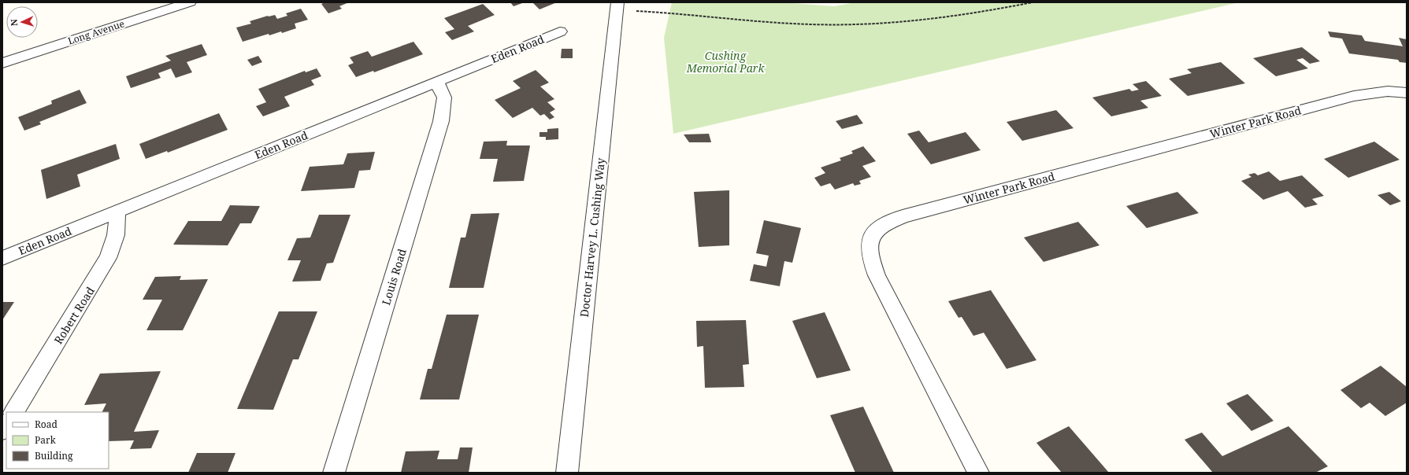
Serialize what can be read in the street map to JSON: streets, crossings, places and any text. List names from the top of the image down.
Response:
{
  "streets": {
    "street": [
      "Long Avenue",
      "Eden Road",
      "Winter Park Road",
      "Doctor Harvey L. Cushing Way",
      "Louis Road",
      "Robert Road"
    ]
  },
  "crossings": [
    ["Eden Road", "Louis Road"],
    ["Eden Road", "Robert Road"]
  ],
  "parks": ["Cushing Memorial Park"],
  "legend": ["Road", "Park", "Building"],
  "north": "left"
}
